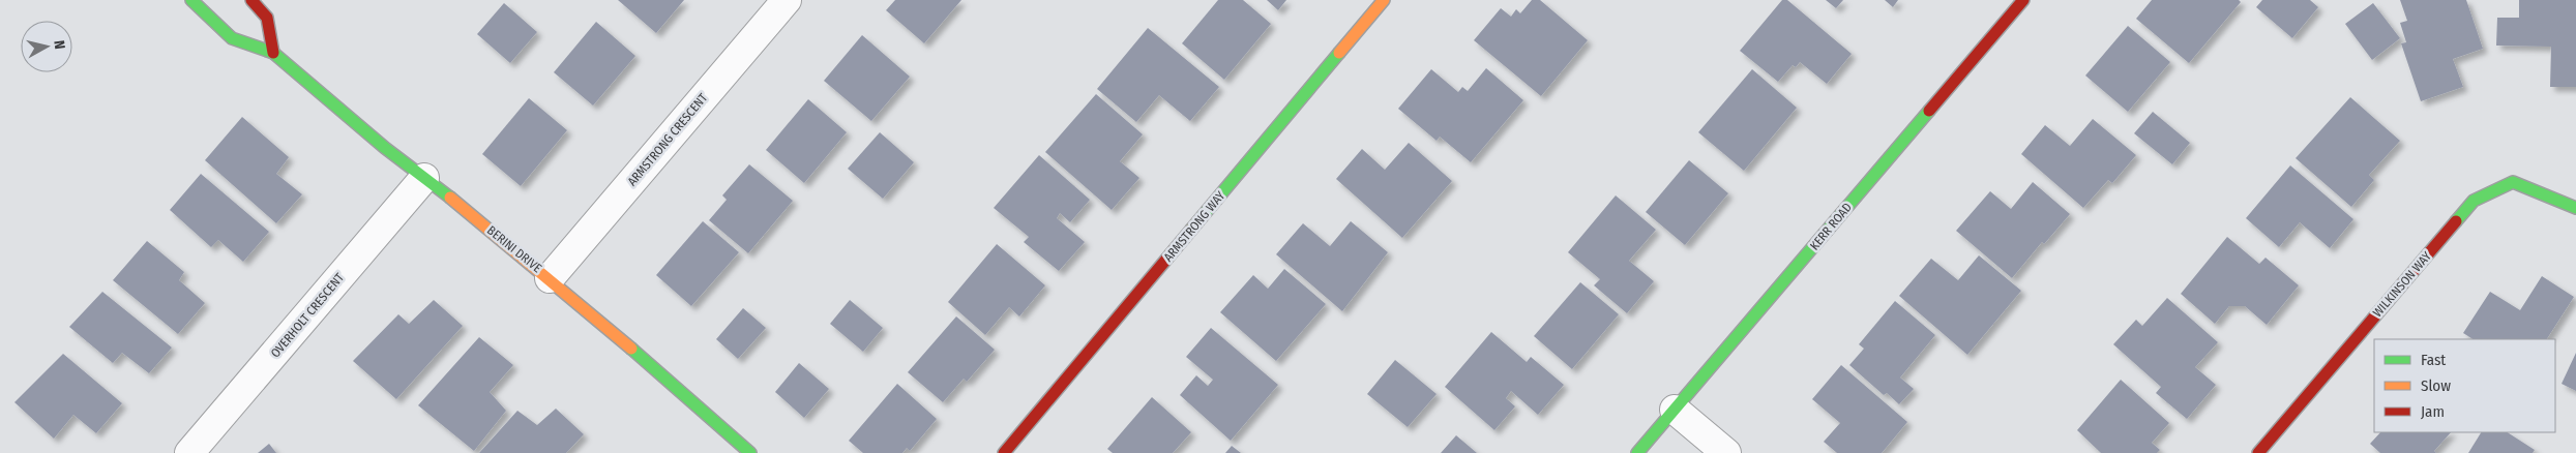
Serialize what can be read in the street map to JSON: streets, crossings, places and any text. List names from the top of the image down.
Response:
{
  "streets": {
    "street": [
      "ARMSTRONG CRESCENT",
      "ARMSTRONG WAY",
      "KERR ROAD",
      "BERINI DRIVE",
      "WILKINSON WAY",
      "OVERHOLT CRESCENT"
    ]
  },
  "crossings": [
    ["ARMSTRONG CRESCENT", "BERINI DRIVE"],
    ["BERINI DRIVE", "OVERHOLT CRESCENT"]
  ],
  "legend": ["Fast", "Slow", "Jam"],
  "north": "right"
}
